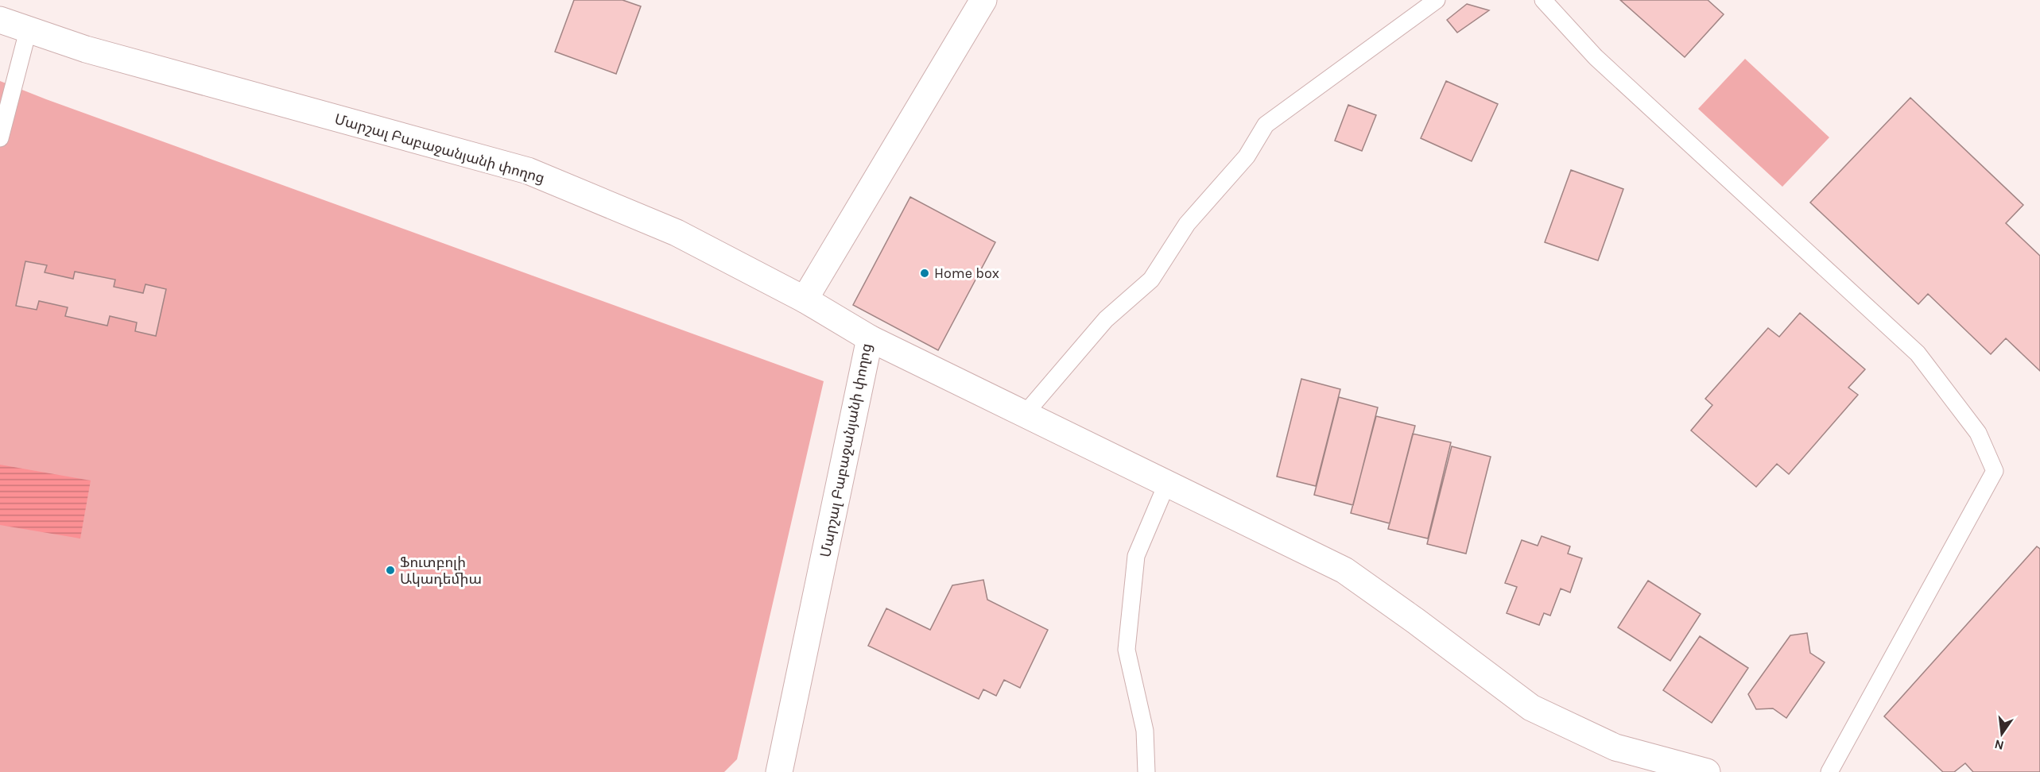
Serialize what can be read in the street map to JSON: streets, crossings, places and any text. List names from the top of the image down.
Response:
{
  "streets": {
    "street": ["Մարշալ Բաբաջանյանի փողոց"]
  },
  "places": ["Home box", "Ֆուտբոլի Ակադեմիա"],
  "north": "bottom"
}
